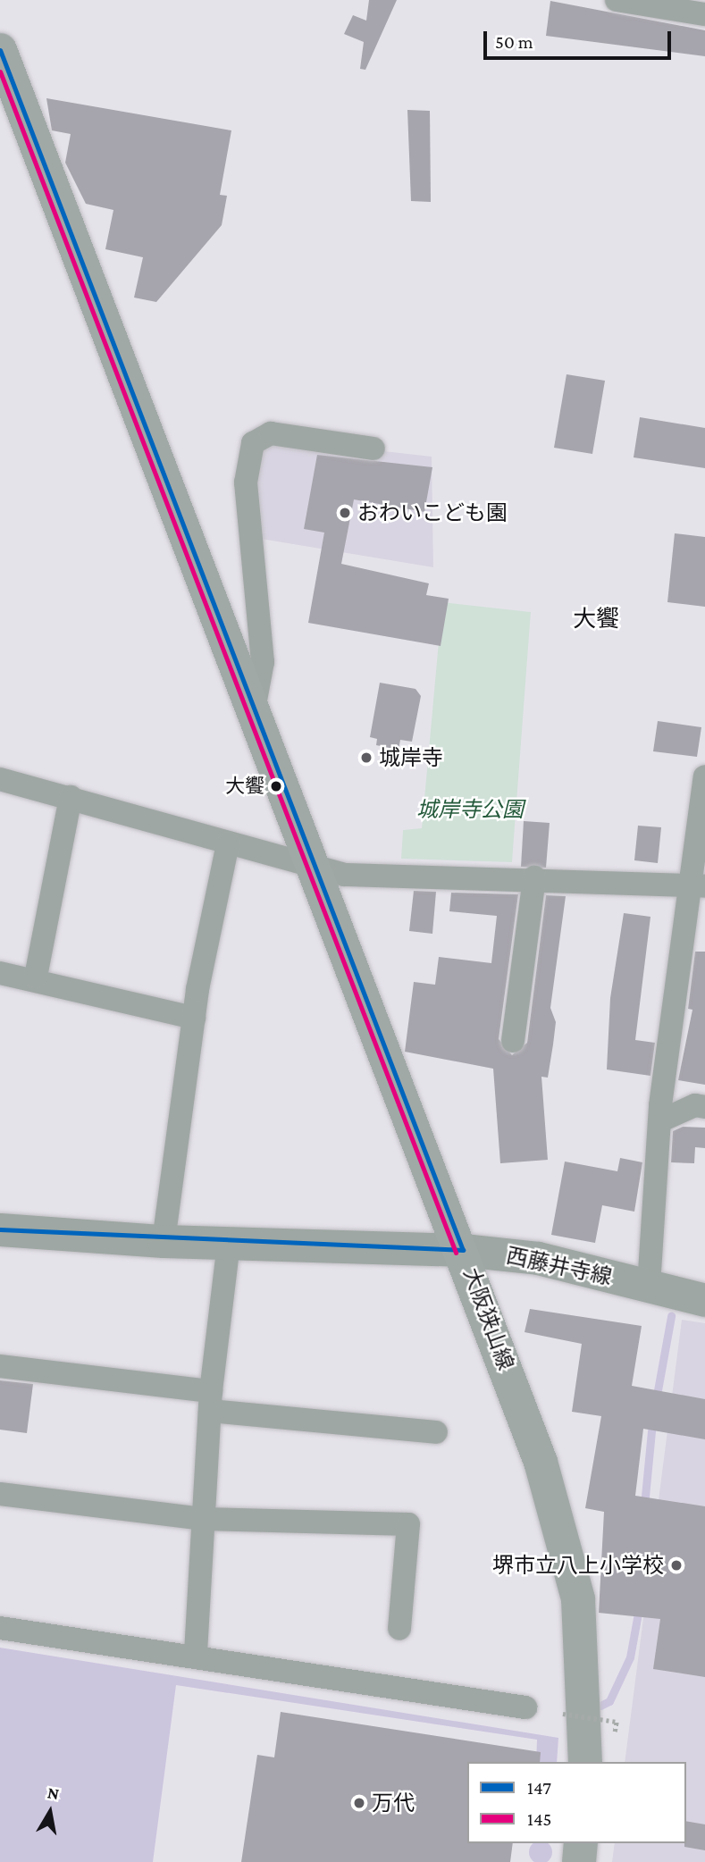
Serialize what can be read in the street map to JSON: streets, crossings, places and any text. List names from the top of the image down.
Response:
{
  "streets": {
    "main road": ["西藤井寺線", "大阪狭山線"]
  },
  "crossings": [
    ["西藤井寺線", "大阪狭山線"]
  ],
  "districts": ["大饗"],
  "parks": ["城岸寺公園"],
  "places": [
    "おわいこども園",
    "城岸寺",
    "大饗",
    "堺市立八上小学校",
    "万代"
  ],
  "lines": ["transit line 147", "transit line 145"],
  "legend": ["147", "145"],
  "scale_bar": "50 m",
  "north": "top"
}
